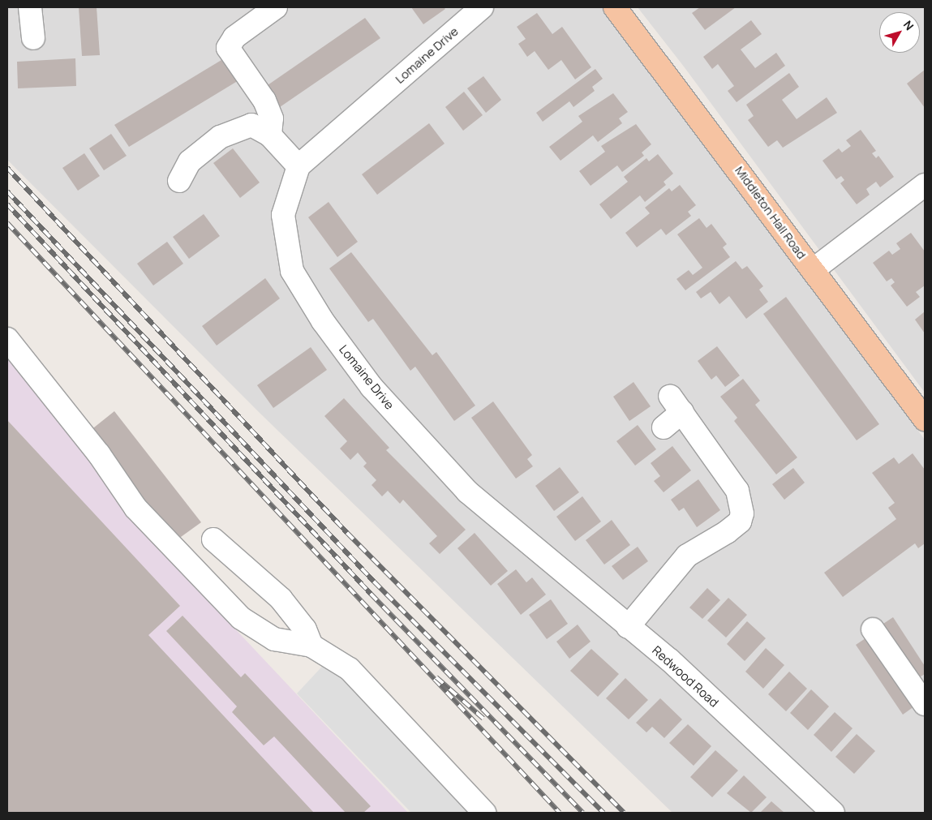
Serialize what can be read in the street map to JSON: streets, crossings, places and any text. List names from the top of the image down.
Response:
{
  "streets": {
    "main road": ["Middleton Hall Road"],
    "street": ["Lomaine Drive", "Redwood Road"]
  },
  "crossings": [
    ["Lomaine Drive", "Redwood Road"]
  ],
  "north": "top right"
}
